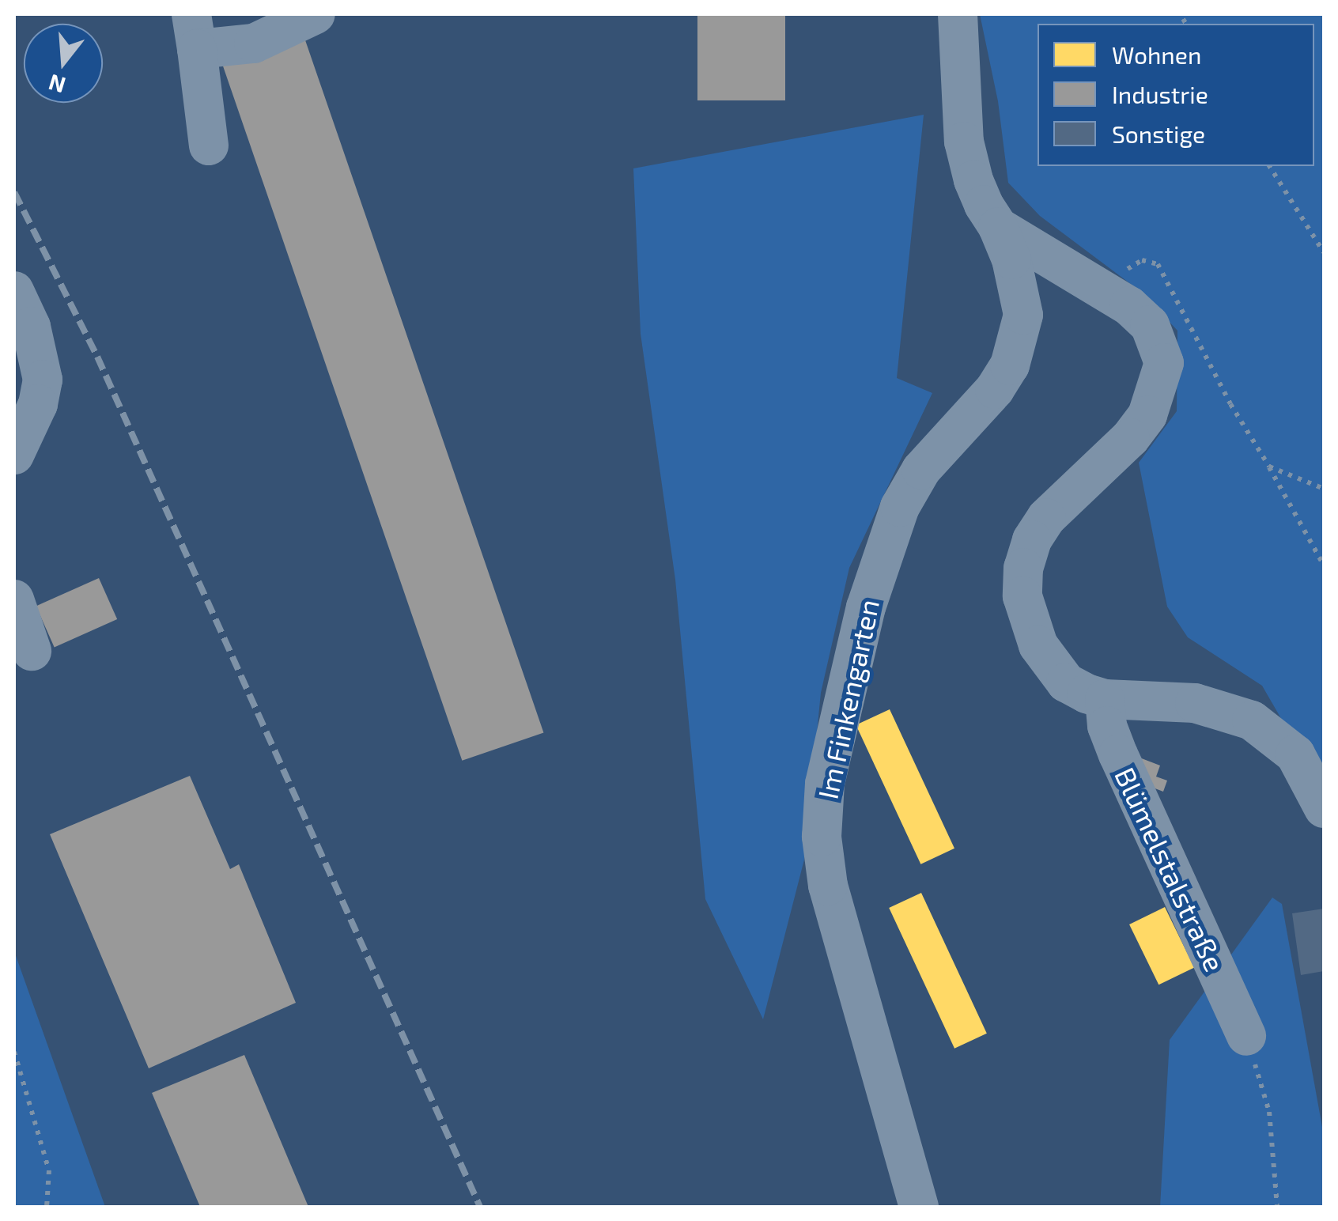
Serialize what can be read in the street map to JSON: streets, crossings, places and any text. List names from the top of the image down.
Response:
{
  "streets": {
    "street": ["Im Finkengarten", "Blümelstalstraße"]
  },
  "legend": ["Wohnen", "Industrie", "Sonstige"],
  "north": "bottom"
}
